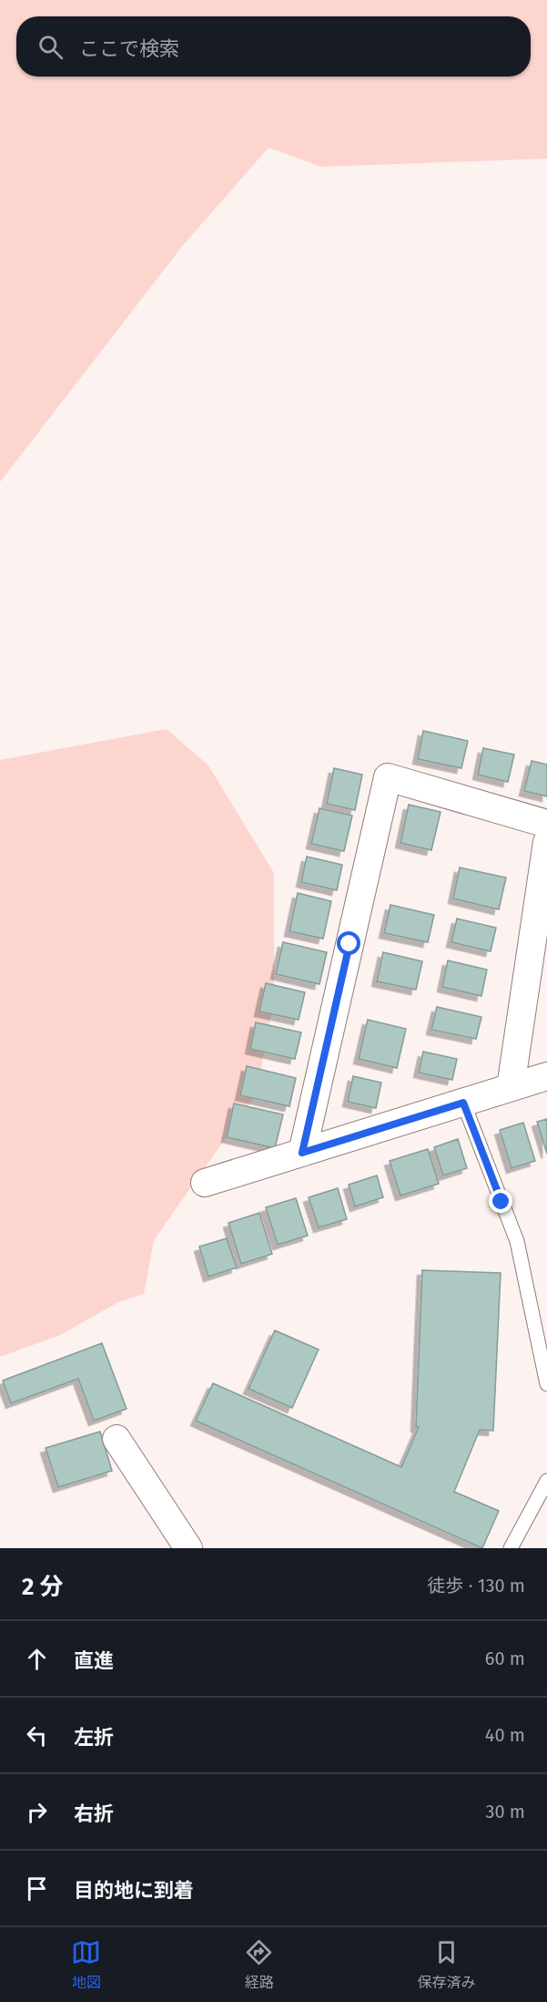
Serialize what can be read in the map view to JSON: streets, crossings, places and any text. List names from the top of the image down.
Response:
{
  "page": {
    "search": "ここで検索",
    "heading": ["2 分", "徒歩 · 130 m"],
    "list": [
      ["直進", "60 m"],
      ["左折", "40 m"],
      ["右折", "30 m"],
      "目的地に到着"
    ],
    "nav": ["地図", "経路", "保存済み"]
  }
}
